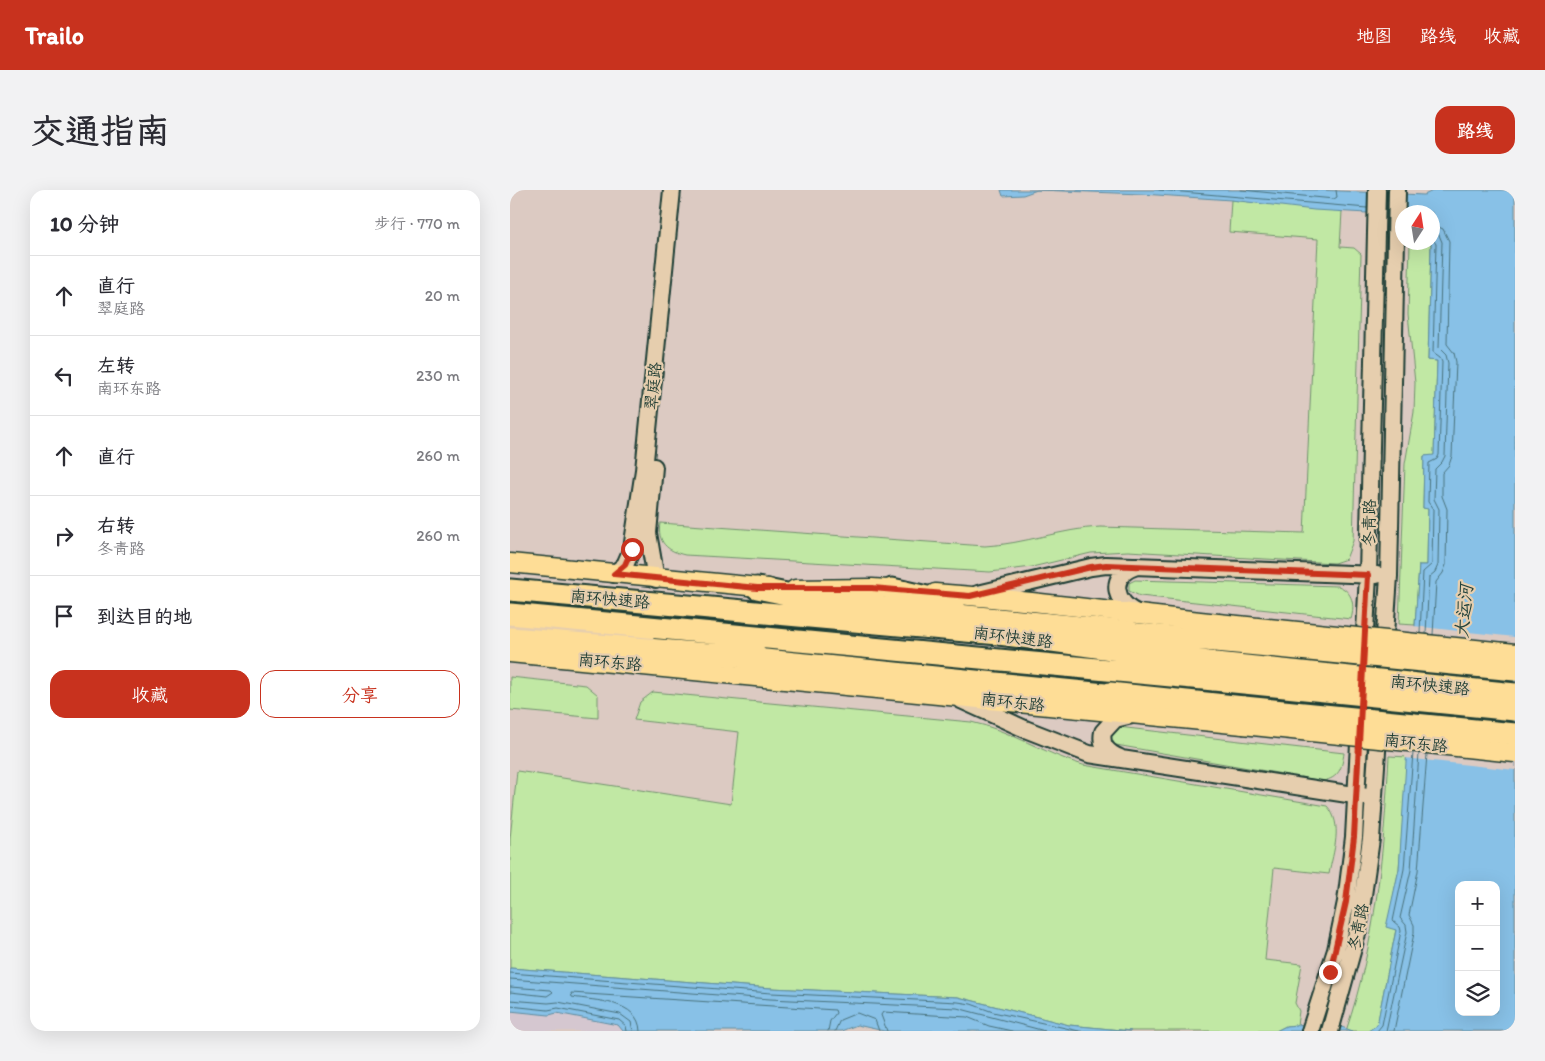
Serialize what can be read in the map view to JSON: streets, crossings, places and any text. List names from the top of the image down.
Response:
{
  "streets": {
    "highway": ["南环快速路"],
    "main road": ["翠庭路", "冬青路", "南环东路"]
  },
  "water": ["大运河"],
  "north": "top",
  "page": {
    "header": "Trailo",
    "nav": ["地图", "路线", "收藏"],
    "buttons": [
      "路线",
      ["收藏", "分享"]
    ],
    "title": "交通指南",
    "heading": ["10 分钟", "步行 · 770 m"],
    "list": [
      ["直行", "翠庭路", "20 m"],
      ["左转", "南环东路", "230 m"],
      ["直行", "260 m"],
      ["右转", "冬青路", "260 m"],
      "到达目的地"
    ],
    "map_buttons": ["+", "−"]
  }
}
